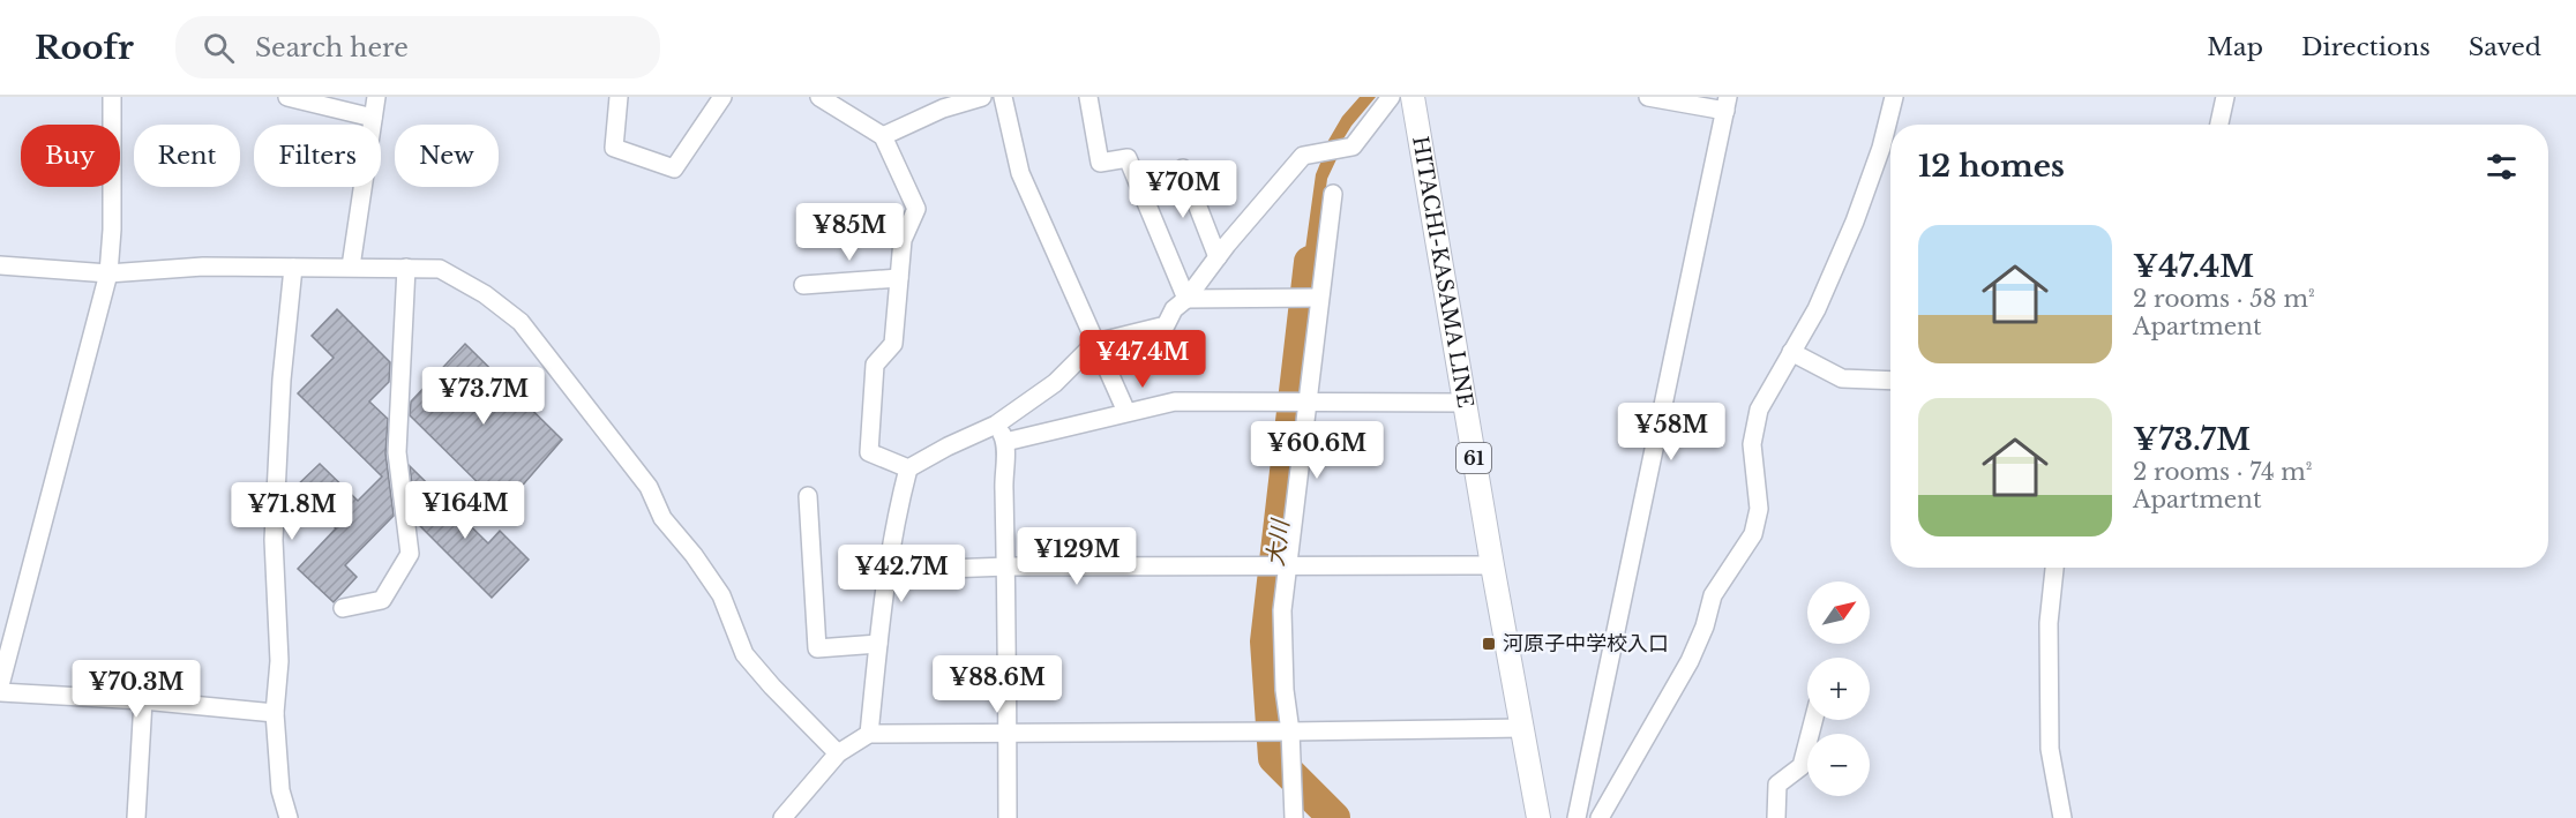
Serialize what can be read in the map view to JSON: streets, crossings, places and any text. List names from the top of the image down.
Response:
{
  "streets": {
    "main road": ["HITACHI-KASAMA LINE", "61"]
  },
  "water": ["大川"],
  "places": {
    "transit": ["河原子中学校入口"]
  },
  "north": "top right",
  "page": {
    "header": "Roofr",
    "search": "Search here",
    "nav": ["Map", "Directions", "Saved"],
    "chip": [
      "Buy",
      "Rent",
      "Filters",
      "New"
    ],
    "heading": "12 homes",
    "price": [
      "¥70M",
      "¥85M",
      "¥47.4M",
      "¥73.7M",
      "¥58M",
      "¥60.6M",
      "¥164M",
      "¥71.8M",
      "¥129M",
      "¥42.7M",
      "¥88.6M",
      "¥70.3M"
    ],
    "list": [
      {
        "name": "¥47.4M",
        "note": "2 rooms · 58 m² · Apartment"
      },
      {
        "name": "¥73.7M",
        "note": "2 rooms · 74 m² · Apartment"
      }
    ],
    "map_buttons": ["+", "−"]
  }
}
